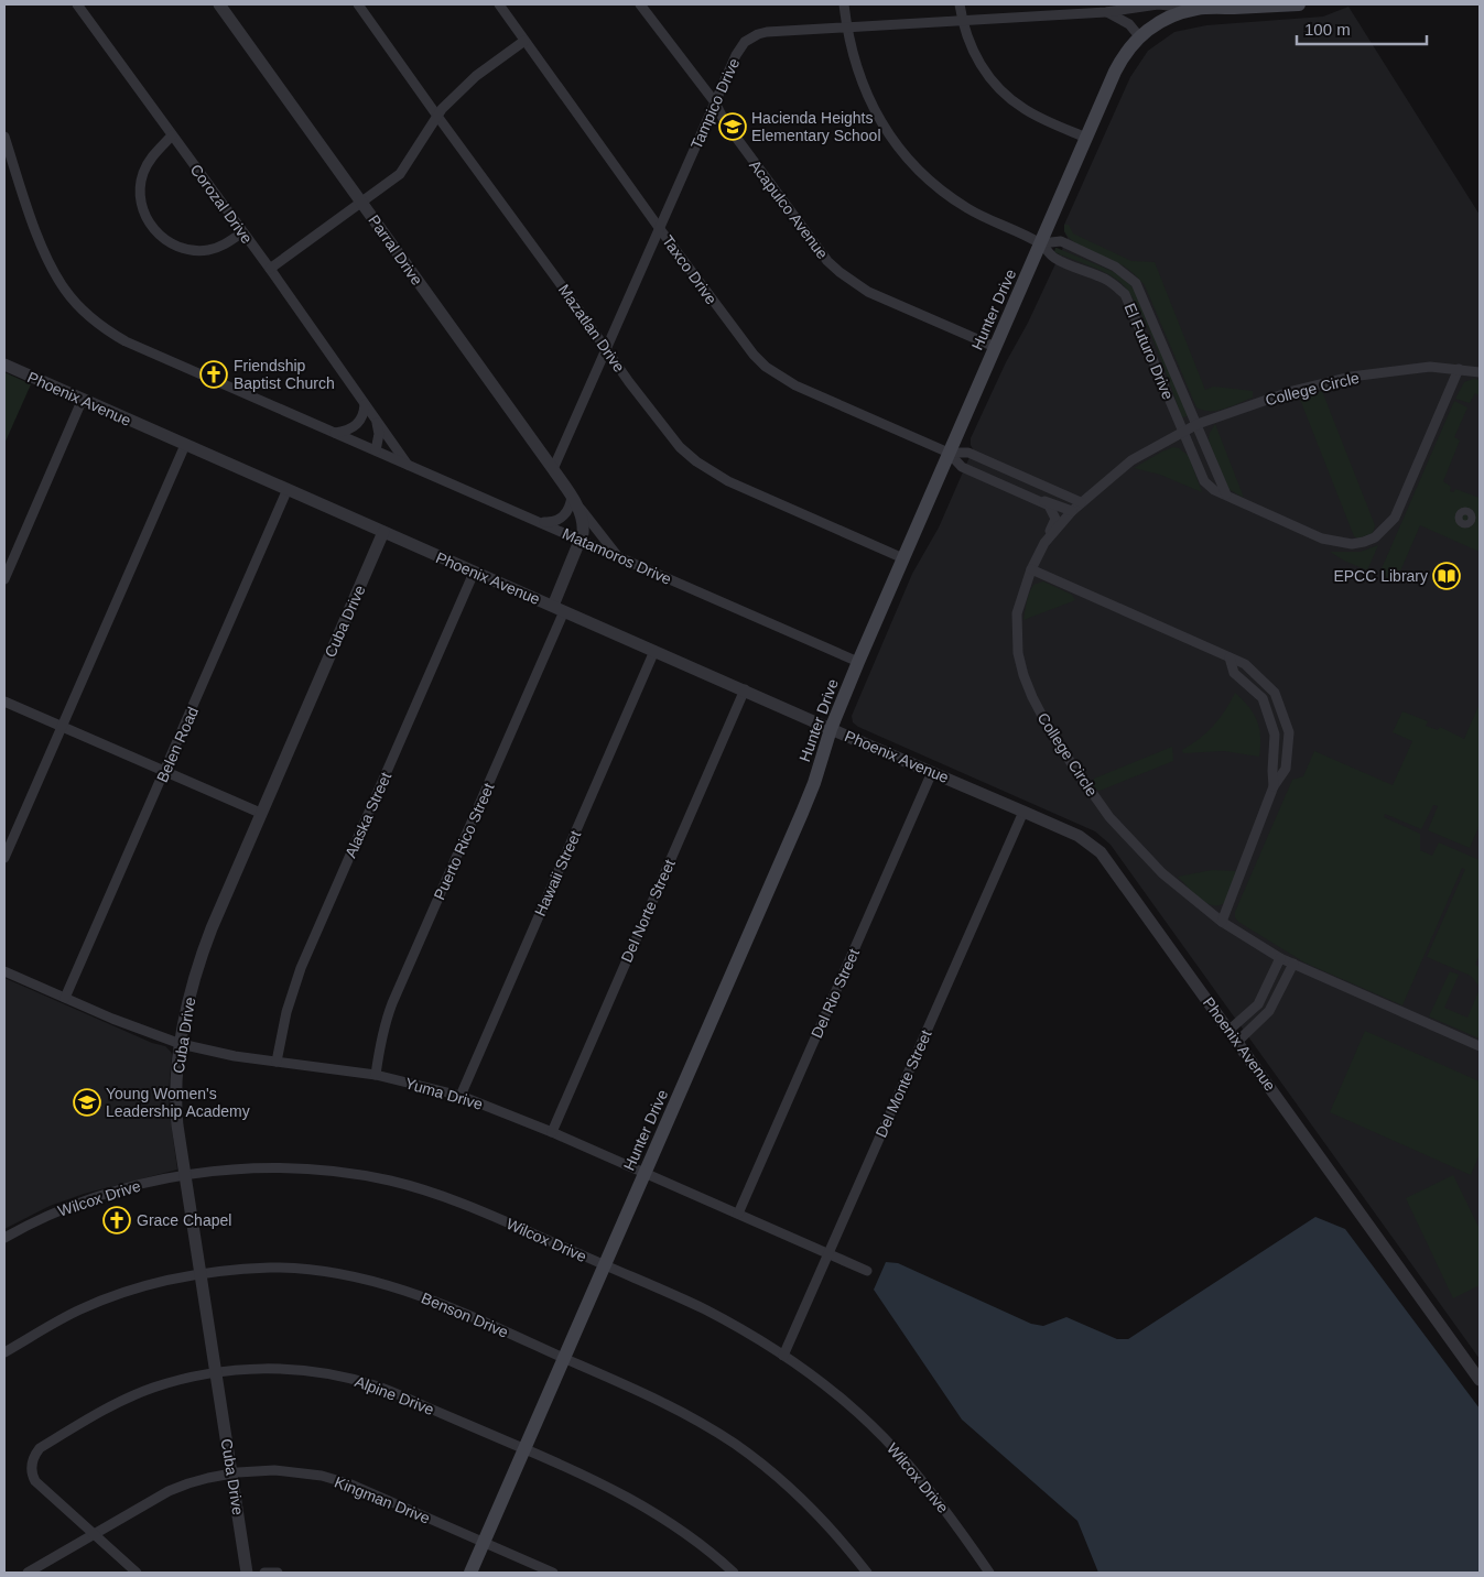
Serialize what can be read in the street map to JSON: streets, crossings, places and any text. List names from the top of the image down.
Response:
{
  "streets": {
    "main road": ["Hunter Drive"],
    "street": [
      "Tampico Drive",
      "Corozal Drive",
      "Acapulco Avenue",
      "Parral Drive",
      "Taxco Drive",
      "Mazatlan Drive",
      "El Futuro Drive",
      "College Circle",
      "Phoenix Avenue",
      "Matamoros Drive",
      "Cuba Drive",
      "Belen Road",
      "Alaska Street",
      "Puerto Rico Street",
      "Hawaii Street",
      "Del Norte Street",
      "Del Rio Street",
      "Del Monte Street",
      "Yuma Drive",
      "Wilcox Drive",
      "Benson Drive",
      "Alpine Drive",
      "Kingman Drive"
    ]
  },
  "crossings": [
    ["Tampico Drive", "Acapulco Avenue"],
    ["Tampico Drive", "Parral Drive"],
    ["Tampico Drive", "Taxco Drive"],
    ["Tampico Drive", "Hunter Drive"],
    ["Tampico Drive", "Mazatlan Drive"],
    ["Corozal Drive", "Matamoros Drive"],
    ["Acapulco Avenue", "Hunter Drive"],
    ["Parral Drive", "Matamoros Drive"],
    ["Parral Drive", "Puerto Rico Street"],
    ["Taxco Drive", "Hunter Drive"],
    ["Hunter Drive", "Mazatlan Drive"],
    ["Hunter Drive", "El Futuro Drive"],
    ["Hunter Drive", "Phoenix Avenue"],
    ["Hunter Drive", "Matamoros Drive"],
    ["Hunter Drive", "Yuma Drive"],
    ["Hunter Drive", "Wilcox Drive"],
    ["Hunter Drive", "Benson Drive"],
    ["Hunter Drive", "Alpine Drive"],
    ["Hunter Drive", "Kingman Drive"],
    ["El Futuro Drive", "College Circle"],
    ["Phoenix Avenue", "Cuba Drive"],
    ["Phoenix Avenue", "Belen Road"],
    ["Phoenix Avenue", "Alaska Street"],
    ["Phoenix Avenue", "Puerto Rico Street"],
    ["Phoenix Avenue", "Hawaii Street"],
    ["Phoenix Avenue", "Del Norte Street"],
    ["Phoenix Avenue", "Del Rio Street"],
    ["Phoenix Avenue", "Del Monte Street"],
    ["Matamoros Drive", "Puerto Rico Street"],
    ["Cuba Drive", "Yuma Drive"],
    ["Cuba Drive", "Wilcox Drive"],
    ["Cuba Drive", "Benson Drive"],
    ["Cuba Drive", "Alpine Drive"],
    ["Cuba Drive", "Kingman Drive"],
    ["Belen Road", "Yuma Drive"],
    ["Alaska Street", "Yuma Drive"],
    ["Puerto Rico Street", "Yuma Drive"],
    ["Hawaii Street", "Yuma Drive"],
    ["Del Norte Street", "Yuma Drive"],
    ["Del Rio Street", "Yuma Drive"],
    ["Del Monte Street", "Yuma Drive"],
    ["Del Monte Street", "Wilcox Drive"],
    ["Alpine Drive", "Kingman Drive"]
  ],
  "places": {
    "school or university": ["Hacienda Heights Elementary School", "Young Women's Leadership Academy"],
    "church": ["Friendship Baptist Church", "Grace Chapel"],
    "library": ["EPCC Library"]
  },
  "scale_bar": "100 m"
}
